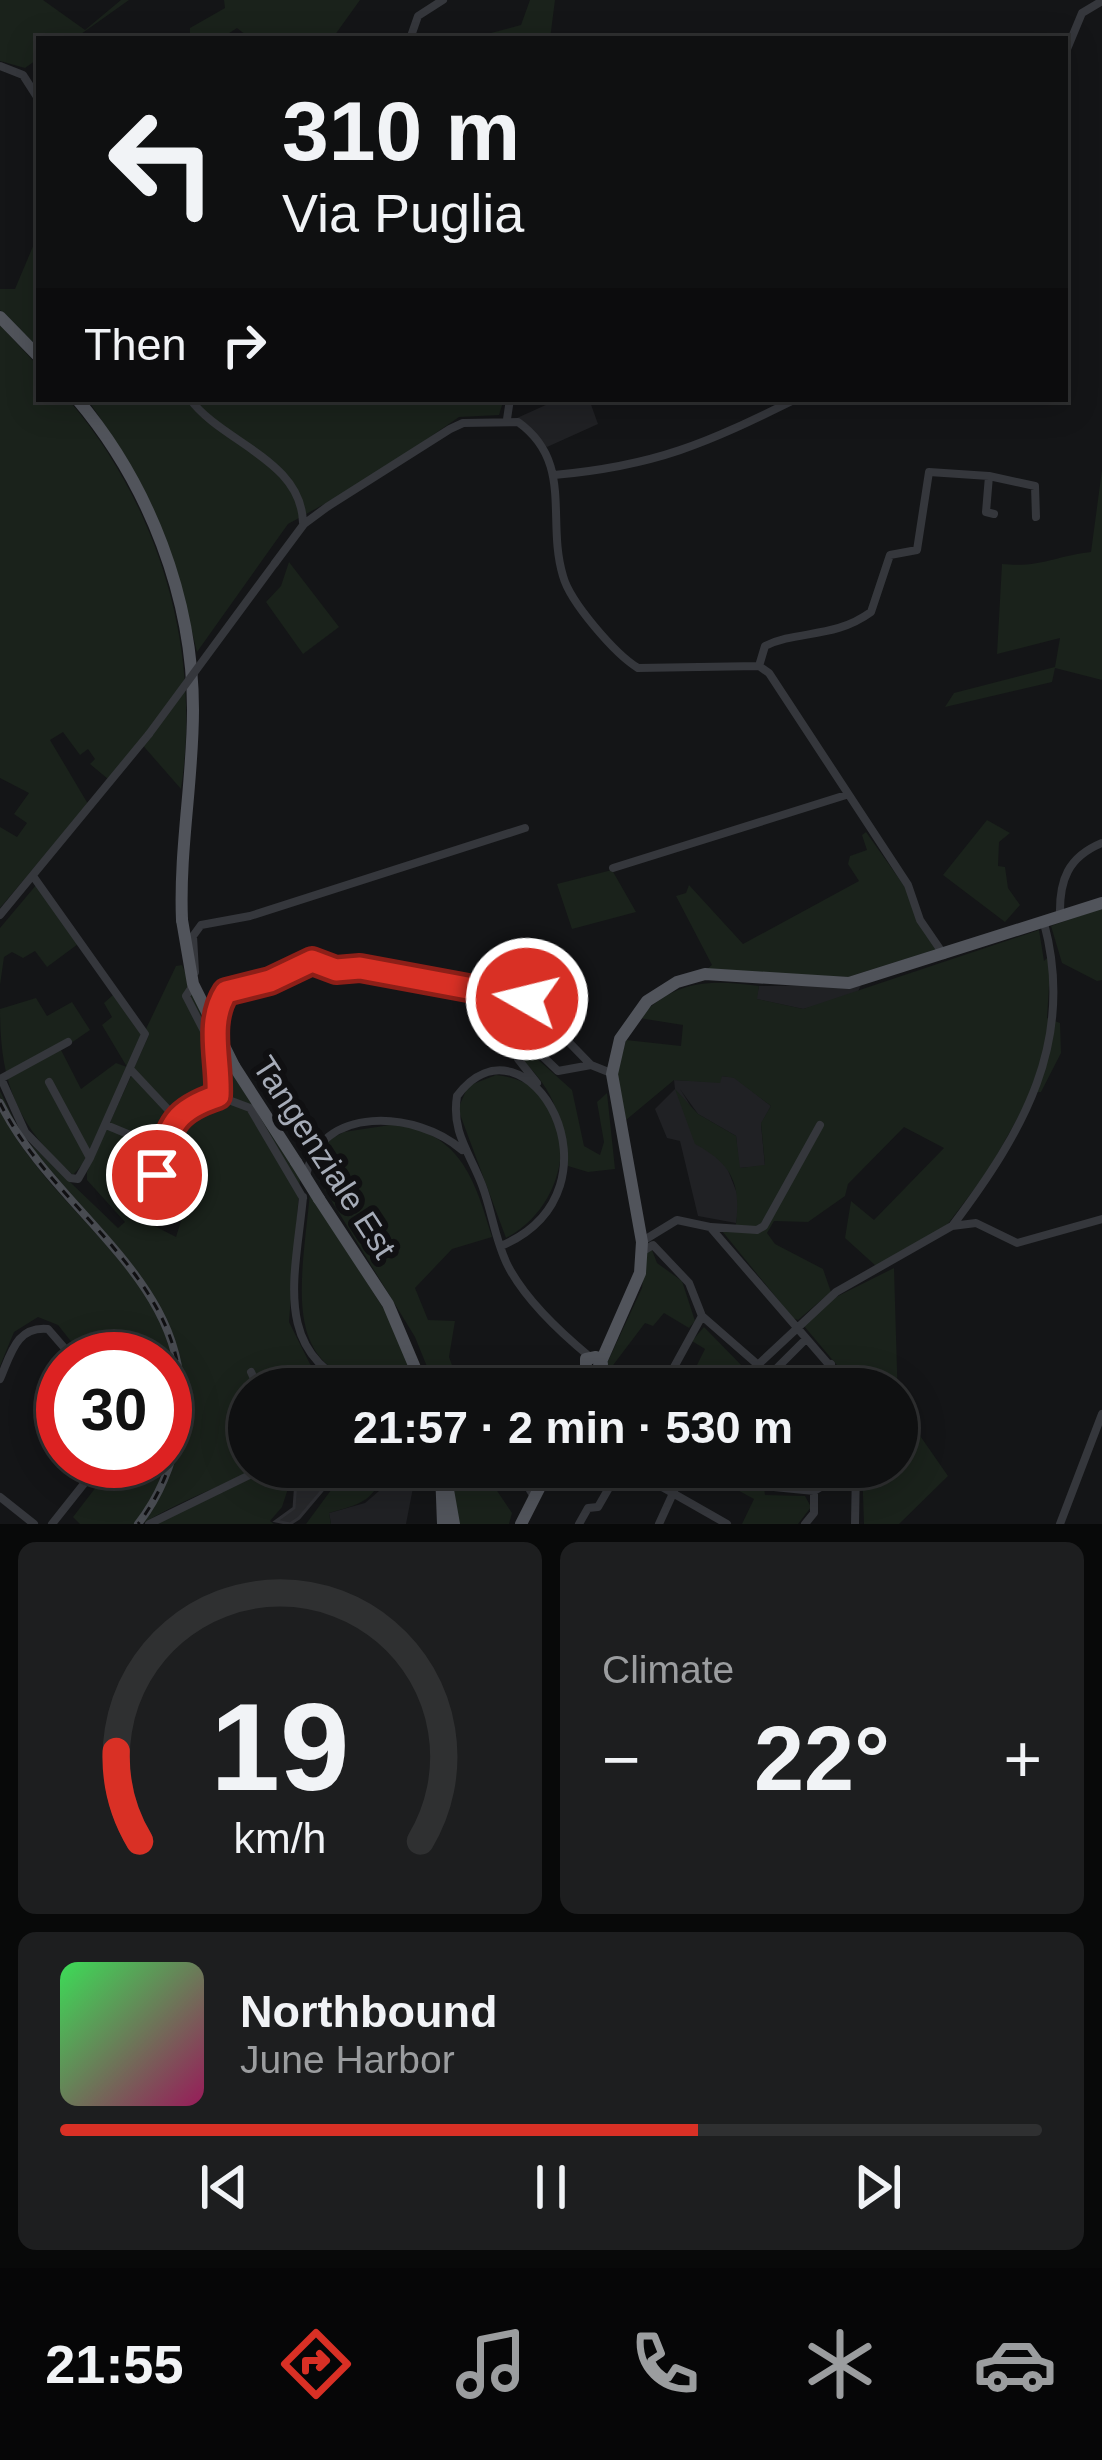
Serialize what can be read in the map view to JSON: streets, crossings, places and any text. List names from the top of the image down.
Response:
{
  "streets": {
    "main road": ["Tangenziale Est"]
  },
  "page": {
    "turn": ["310 m", "Via Puglia"],
    "then": "Then",
    "limit": "30",
    "trip": "21:57 · 2 min · 530 m",
    "tile": "Climate",
    "heat": ["−", "22°", "+"],
    "song": ["Northbound", "June Harbor"],
    "tabs": "21:55",
    "gauge": ["19", "km/h"]
  }
}
